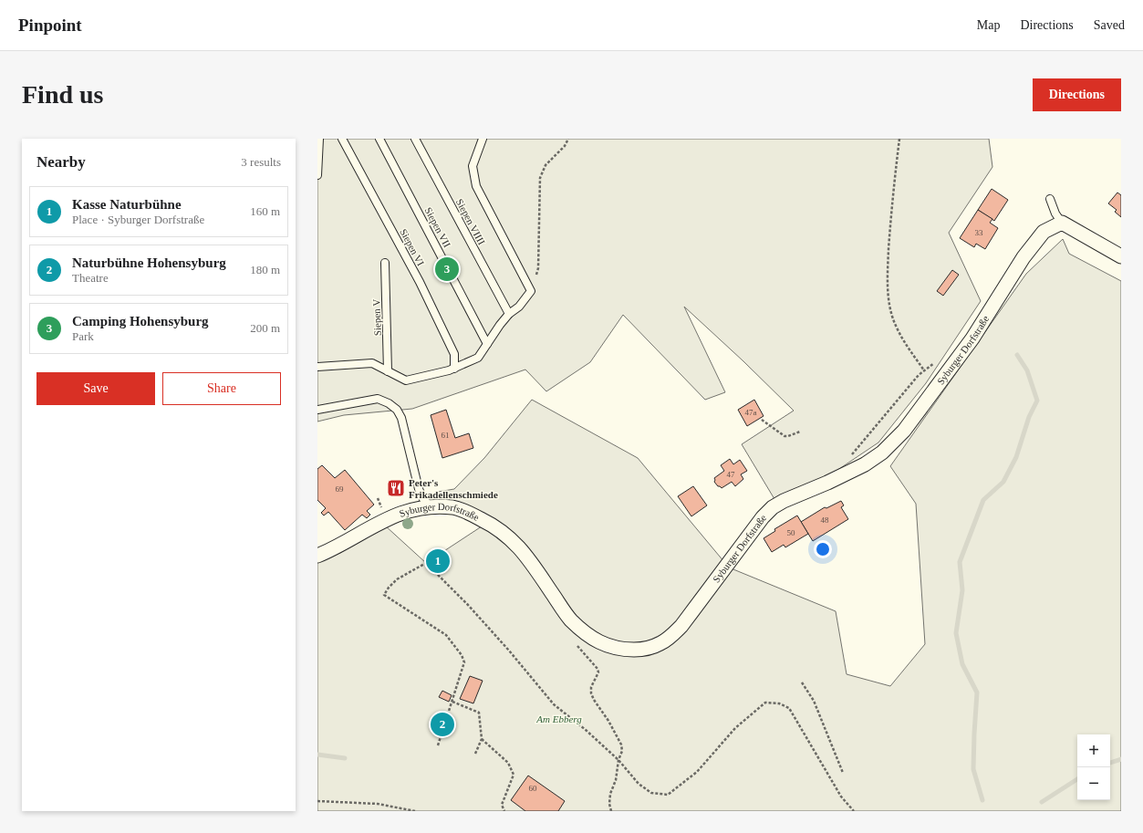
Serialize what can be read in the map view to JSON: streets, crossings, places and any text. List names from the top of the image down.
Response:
{
  "streets": {
    "street": ["Syburger Dorfstraße"],
    "lane": [
      "Siepen VIIII",
      "Siepen VII",
      "Siepen VI",
      "Siepen V"
    ]
  },
  "parks": ["Am Ebberg"],
  "places": {
    "restaurant": ["Peter's Frikadellenschmiede"]
  },
  "house_numbers": [
    "33",
    "47a",
    "61",
    "47",
    "69",
    "48",
    "50",
    "60"
  ],
  "page": {
    "header": "Pinpoint",
    "nav": ["Map", "Directions", "Saved"],
    "buttons": [
      "Directions",
      ["Save", "Share"]
    ],
    "title": "Find us",
    "heading": ["Nearby", "3 results"],
    "list": [
      {
        "mark": "1",
        "name": "Kasse Naturbühne",
        "note": "Place · Syburger Dorfstraße",
        "value": "160 m"
      },
      {
        "mark": "2",
        "name": "Naturbühne Hohensyburg",
        "note": "Theatre",
        "value": "180 m"
      },
      {
        "mark": "3",
        "name": "Camping Hohensyburg",
        "note": "Park",
        "value": "200 m"
      }
    ],
    "pins": ["3", "1", "2"],
    "map_buttons": ["+", "−"]
  }
}
